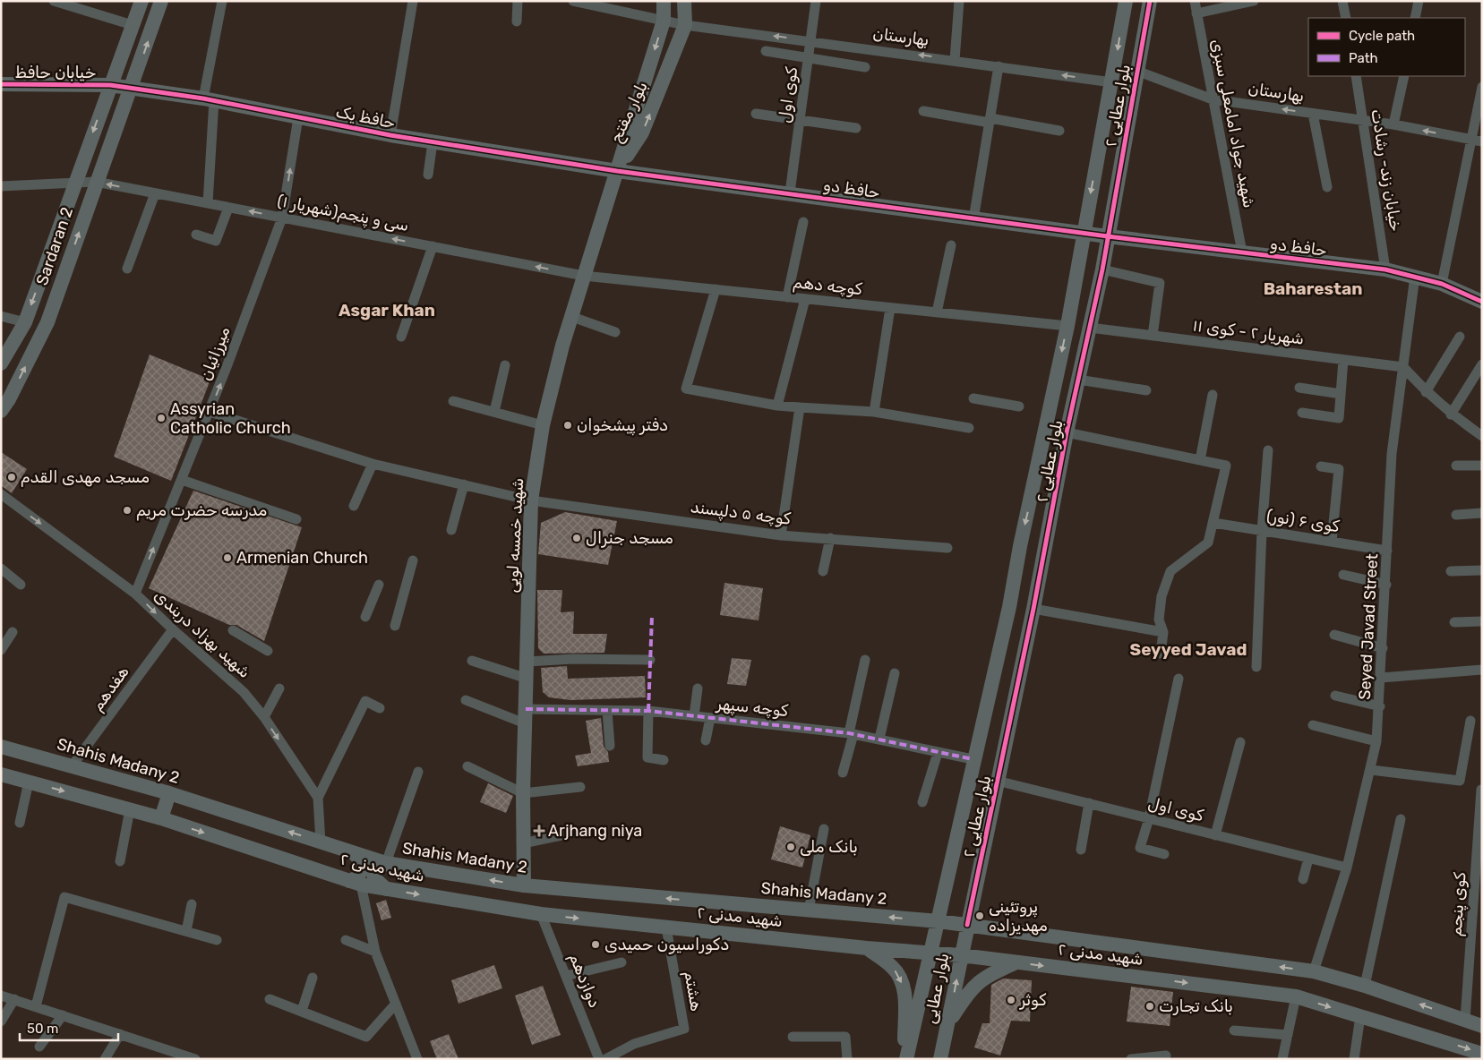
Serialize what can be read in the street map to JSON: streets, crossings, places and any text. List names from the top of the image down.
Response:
{
  "streets": {
    "street": [
      "بهارستان",
      "خیابان حافظ",
      "کوی اول",
      "بلوار عطایی ۲",
      "بلوار مفتح",
      "حافظ یک",
      "شهید جواد امامعلی سبزی",
      "خیابان زند- رشادت",
      "حافظ دو",
      "سی و پنجم(شهریار ۱)",
      "Sardaran 2",
      "کوچه دهم",
      "شهریار ۲ - کوی ۱۱",
      "میرزائیان",
      "کوچه ۵ دلپسند",
      "کوی ۶ (نور)",
      "شهید خمسه لویی",
      "Seyed Javad Street",
      "شهید بهزاد دربندی",
      "هفدهم",
      "کوچه سپهر",
      "Shahis Madany 2",
      "شهید مدنی ۲",
      "کوی پنجم",
      "دوازدهم",
      "بلوار عطایی",
      "هشتم"
    ]
  },
  "crossings": [
    ["بهارستان", "کوی اول"],
    ["بهارستان", "بلوار عطایی ۲"],
    ["بهارستان", "بلوار مفتح"],
    ["بهارستان", "شهید جواد امامعلی سبزی"],
    ["بهارستان", "خیابان زند- رشادت"],
    ["خیابان حافظ", "حافظ یک"],
    ["خیابان حافظ", "Sardaran 2"],
    ["کوی اول", "بلوار عطایی ۲"],
    ["کوی اول", "حافظ دو"],
    ["کوی اول", "Seyed Javad Street"],
    ["بلوار عطایی ۲", "حافظ دو"],
    ["بلوار عطایی ۲", "کوچه دهم"],
    ["بلوار عطایی ۲", "شهریار ۲ - کوی ۱۱"],
    ["بلوار عطایی ۲", "کوچه سپهر"],
    ["بلوار عطایی ۲", "Shahis Madany 2"],
    ["بلوار عطایی ۲", "شهید مدنی ۲"],
    ["بلوار عطایی ۲", "بلوار عطایی"],
    ["بلوار مفتح", "حافظ یک"],
    ["بلوار مفتح", "حافظ دو"],
    ["بلوار مفتح", "شهید خمسه لویی"],
    ["حافظ یک", "حافظ دو"],
    ["حافظ یک", "Sardaran 2"],
    ["حافظ یک", "میرزائیان"],
    ["حافظ یک", "شهید خمسه لویی"],
    ["شهید جواد امامعلی سبزی", "حافظ دو"],
    ["خیابان زند- رشادت", "حافظ دو"],
    ["حافظ دو", "شهید خمسه لویی"],
    ["حافظ دو", "Seyed Javad Street"],
    ["سی و پنجم(شهریار ۱)", "Sardaran 2"],
    ["سی و پنجم(شهریار ۱)", "کوچه دهم"],
    ["سی و پنجم(شهریار ۱)", "میرزائیان"],
    ["سی و پنجم(شهریار ۱)", "شهید خمسه لویی"],
    ["کوچه دهم", "شهید خمسه لویی"],
    ["شهریار ۲ - کوی ۱۱", "Seyed Javad Street"],
    ["میرزائیان", "کوچه ۵ دلپسند"],
    ["میرزائیان", "شهید بهزاد دربندی"],
    ["کوچه ۵ دلپسند", "شهید خمسه لویی"],
    ["کوی ۶ (نور)", "Seyed Javad Street"],
    ["شهید خمسه لویی", "کوچه سپهر"],
    ["شهید خمسه لویی", "Shahis Madany 2"],
    ["Seyed Javad Street", "شهید مدنی ۲"],
    ["شهید بهزاد دربندی", "هفدهم"],
    ["هفدهم", "Shahis Madany 2"],
    ["Shahis Madany 2", "شهید مدنی ۲"],
    ["شهید مدنی ۲", "کوی پنجم"],
    ["شهید مدنی ۲", "دوازدهم"],
    ["شهید مدنی ۲", "بلوار عطایی"],
    ["شهید مدنی ۲", "هشتم"]
  ],
  "one_way": ["سی و پنجم(شهریار ۱)", "میرزائیان", "شهید بهزاد دربندی"],
  "districts": ["Baharestan", "Asgar Khan", "Seyyed Javad"],
  "places": {
    "other": [
      "Assyrian Catholic Church",
      "دفتر پیشخوان",
      "مسجد مهدی القدم",
      "مدرسه حضرت مریم",
      "مسجد جنرال",
      "Armenian Church",
      "بانک ملی",
      "پروتئينی مهديزاده",
      "دکوراسیون حمیدی",
      "کوثر",
      "بانک تجارت"
    ],
    "health": ["Arjhang niya"]
  },
  "legend": ["Cycle path", "Path"],
  "scale_bar": "50 m"
}
